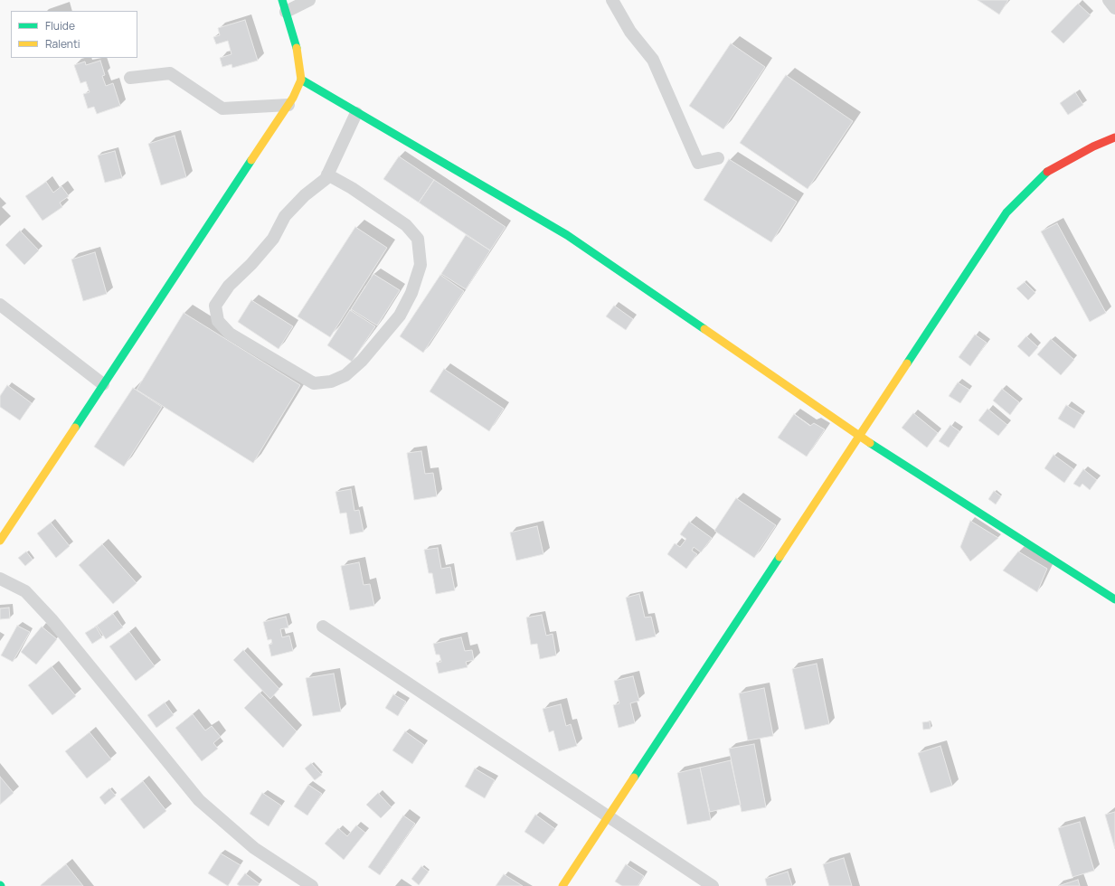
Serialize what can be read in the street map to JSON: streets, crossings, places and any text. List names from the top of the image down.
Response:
{
  "legend": ["Fluide", "Ralenti"]
}
